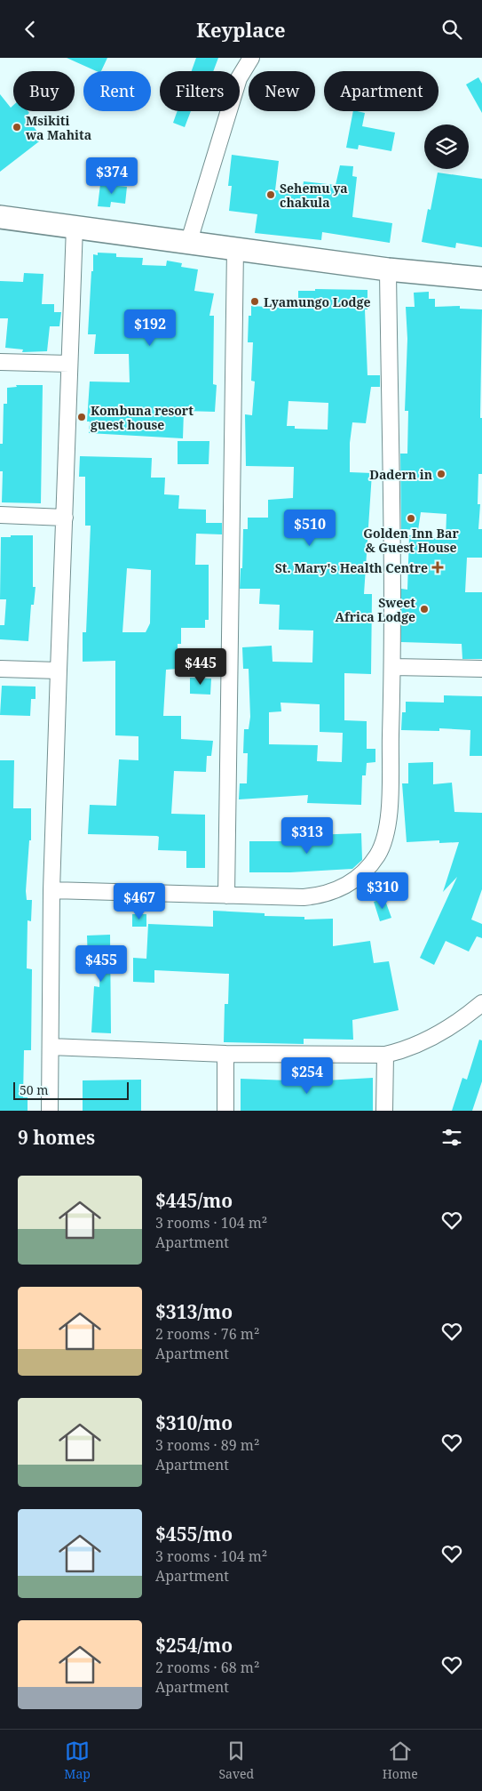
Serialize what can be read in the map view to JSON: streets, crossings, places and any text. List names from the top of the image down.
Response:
{
  "places": {
    "other": [
      "Msikiti wa Mahita",
      "Sehemu ya chakula",
      "Lyamungo Lodge",
      "Kombuna resort guest house",
      "Dadern in",
      "Golden Inn Bar & Guest House",
      "Sweet Africa Lodge"
    ],
    "health": ["St. Mary's Health Centre"]
  },
  "scale_bar": "50 m",
  "page": {
    "header": "Keyplace",
    "chip": [
      "Buy",
      "Rent",
      "Filters",
      "New",
      "Apartment"
    ],
    "price": [
      "$374",
      "$192",
      "$510",
      "$445",
      "$313",
      "$310",
      "$467",
      "$455",
      "$254"
    ],
    "scale": "50 m",
    "heading": "9 homes",
    "list": [
      {
        "name": "$445/mo",
        "note": "3 rooms · 104 m² · Apartment"
      },
      {
        "name": "$313/mo",
        "note": "2 rooms · 76 m² · Apartment"
      },
      {
        "name": "$310/mo",
        "note": "3 rooms · 89 m² · Apartment"
      },
      {
        "name": "$455/mo",
        "note": "3 rooms · 104 m² · Apartment"
      },
      {
        "name": "$254/mo",
        "note": "2 rooms · 68 m² · Apartment"
      }
    ],
    "tabs": ["Map", "Saved", "Home"]
  }
}
